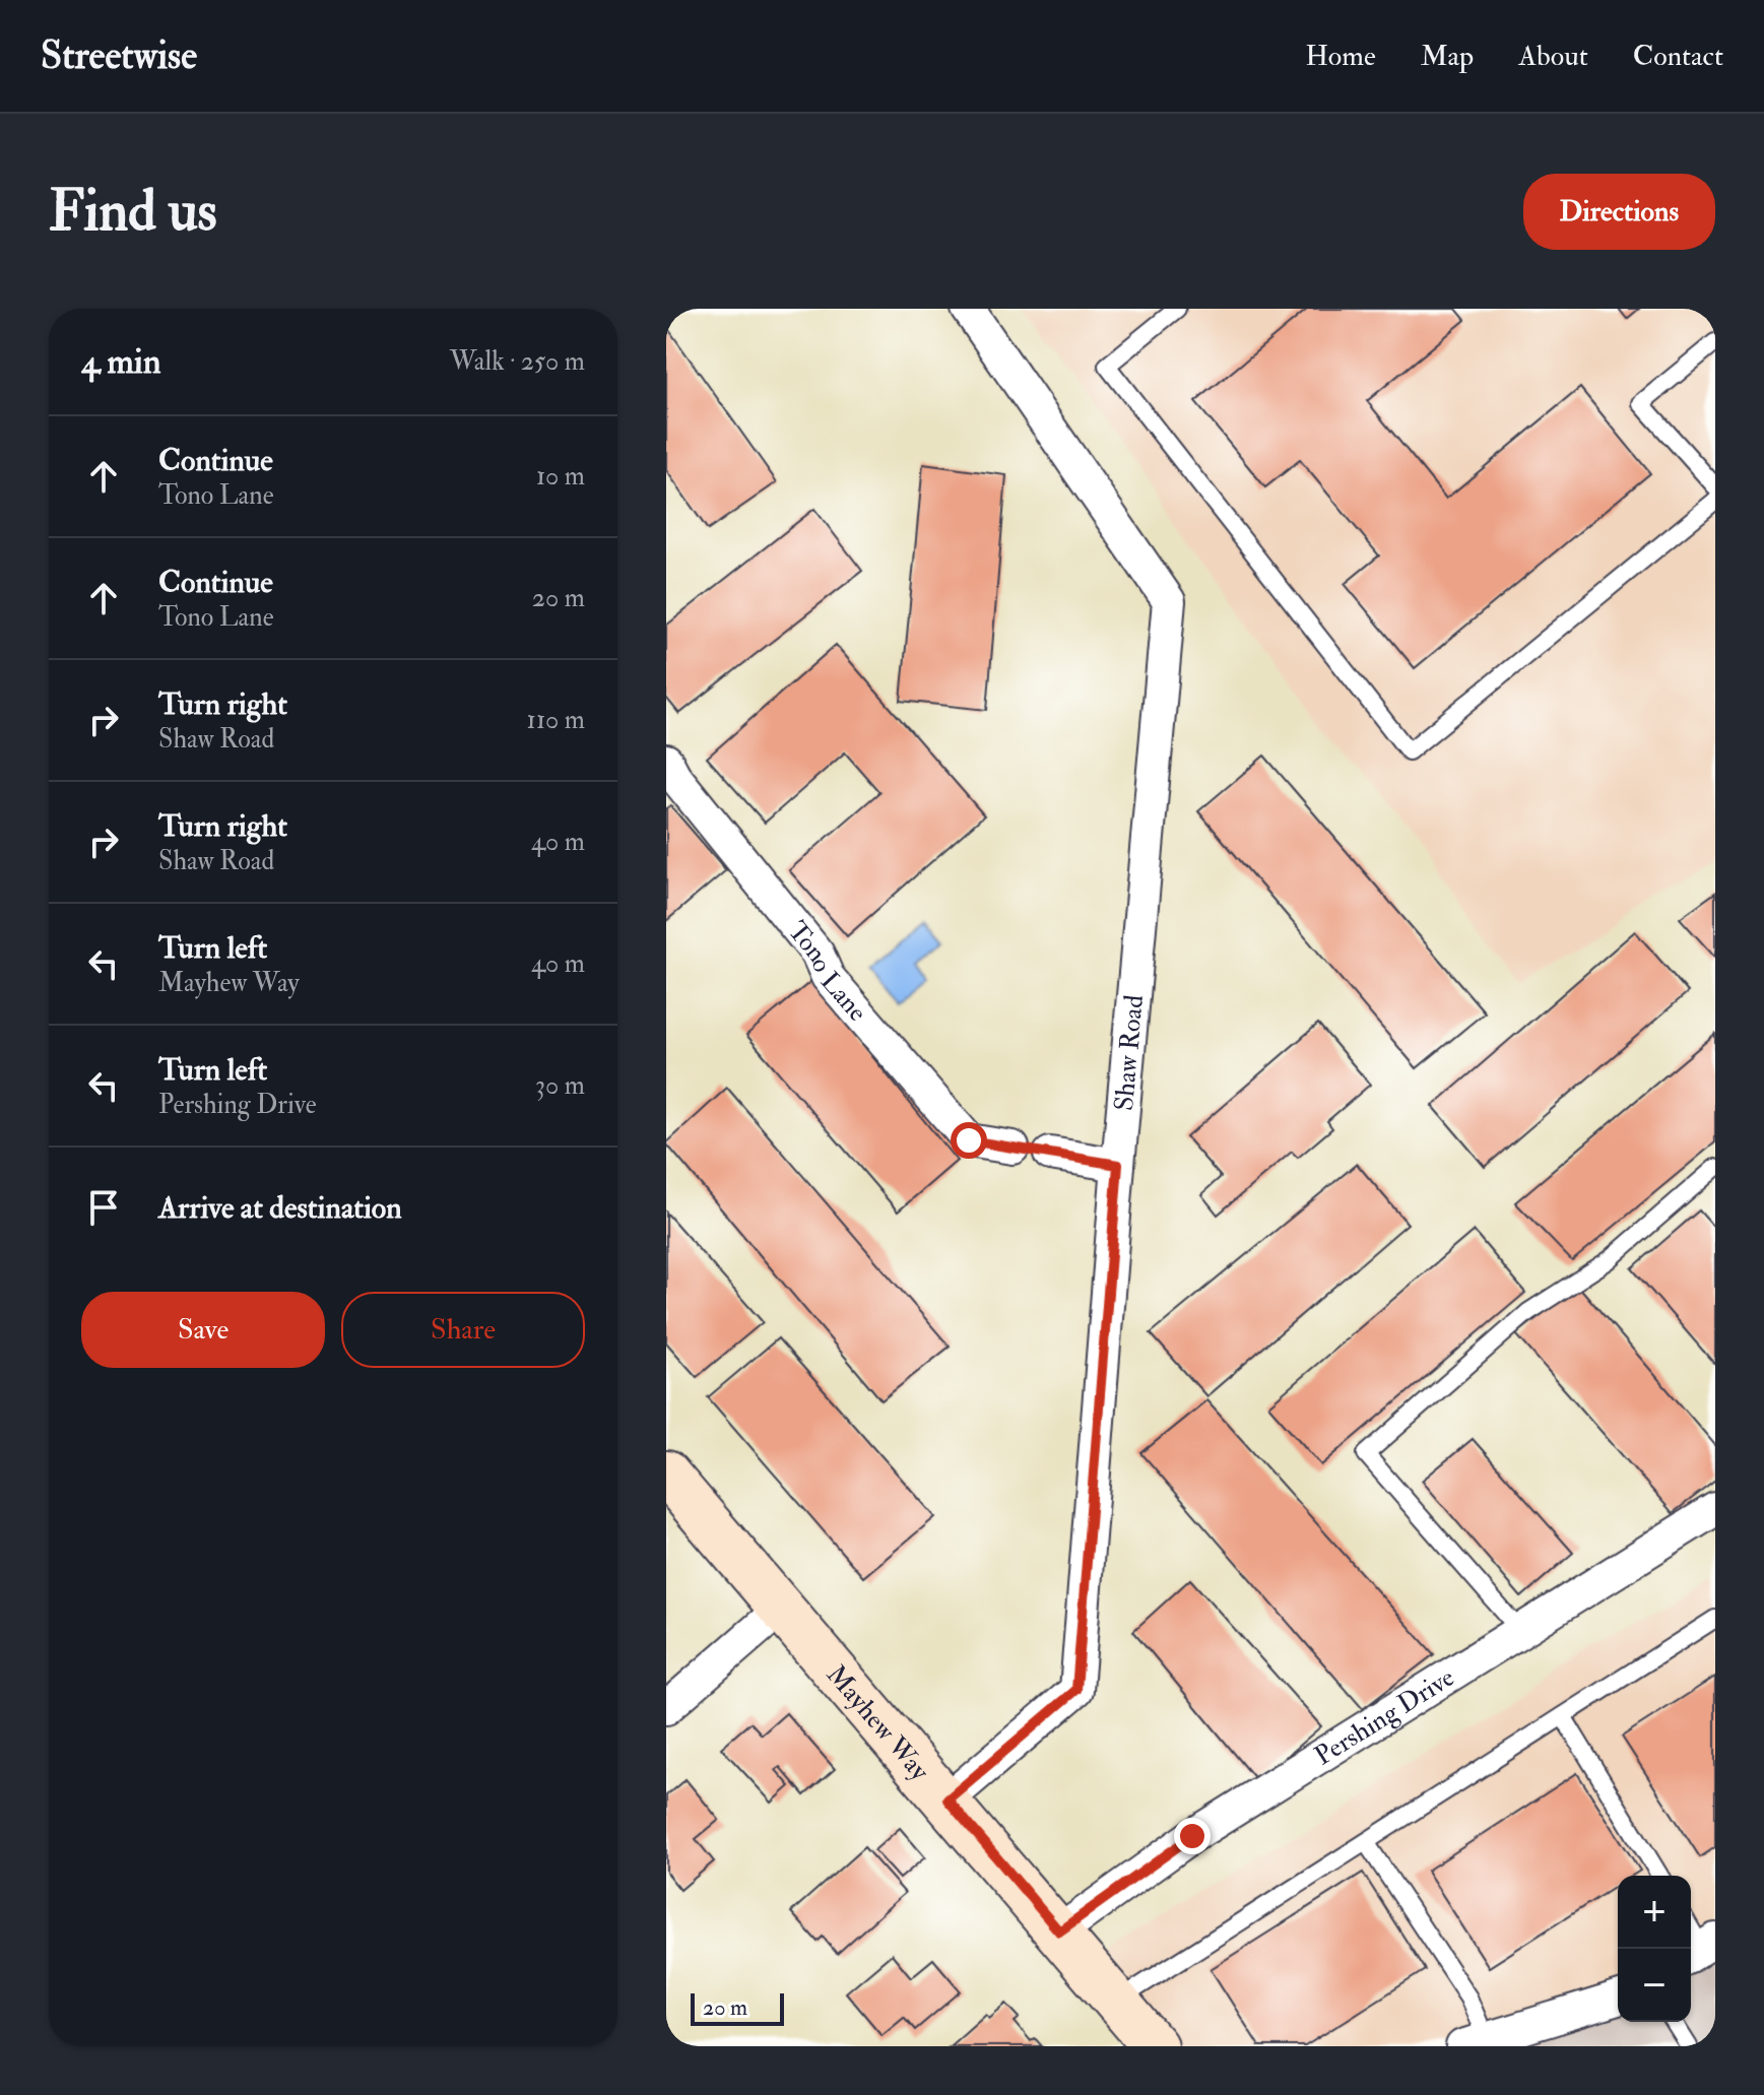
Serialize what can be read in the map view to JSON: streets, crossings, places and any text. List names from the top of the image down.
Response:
{
  "streets": {
    "street": [
      "Tono Lane",
      "Shaw Road",
      "Pershing Drive",
      "Mayhew Way"
    ]
  },
  "crossings": [
    ["Shaw Road", "Mayhew Way"],
    ["Pershing Drive", "Mayhew Way"]
  ],
  "scale_bar": "20 m",
  "page": {
    "header": "Streetwise",
    "nav": [
      "Home",
      "Map",
      "About",
      "Contact"
    ],
    "buttons": [
      "Directions",
      ["Save", "Share"]
    ],
    "title": "Find us",
    "heading": ["4 min", "Walk · 250 m"],
    "list": [
      ["Continue", "Tono Lane", "10 m"],
      ["Continue", "Tono Lane", "20 m"],
      ["Turn right", "Shaw Road", "110 m"],
      ["Turn right", "Shaw Road", "40 m"],
      ["Turn left", "Mayhew Way", "40 m"],
      ["Turn left", "Pershing Drive", "30 m"],
      "Arrive at destination"
    ],
    "map_buttons": ["+", "−"],
    "scale": "20 m"
  }
}
